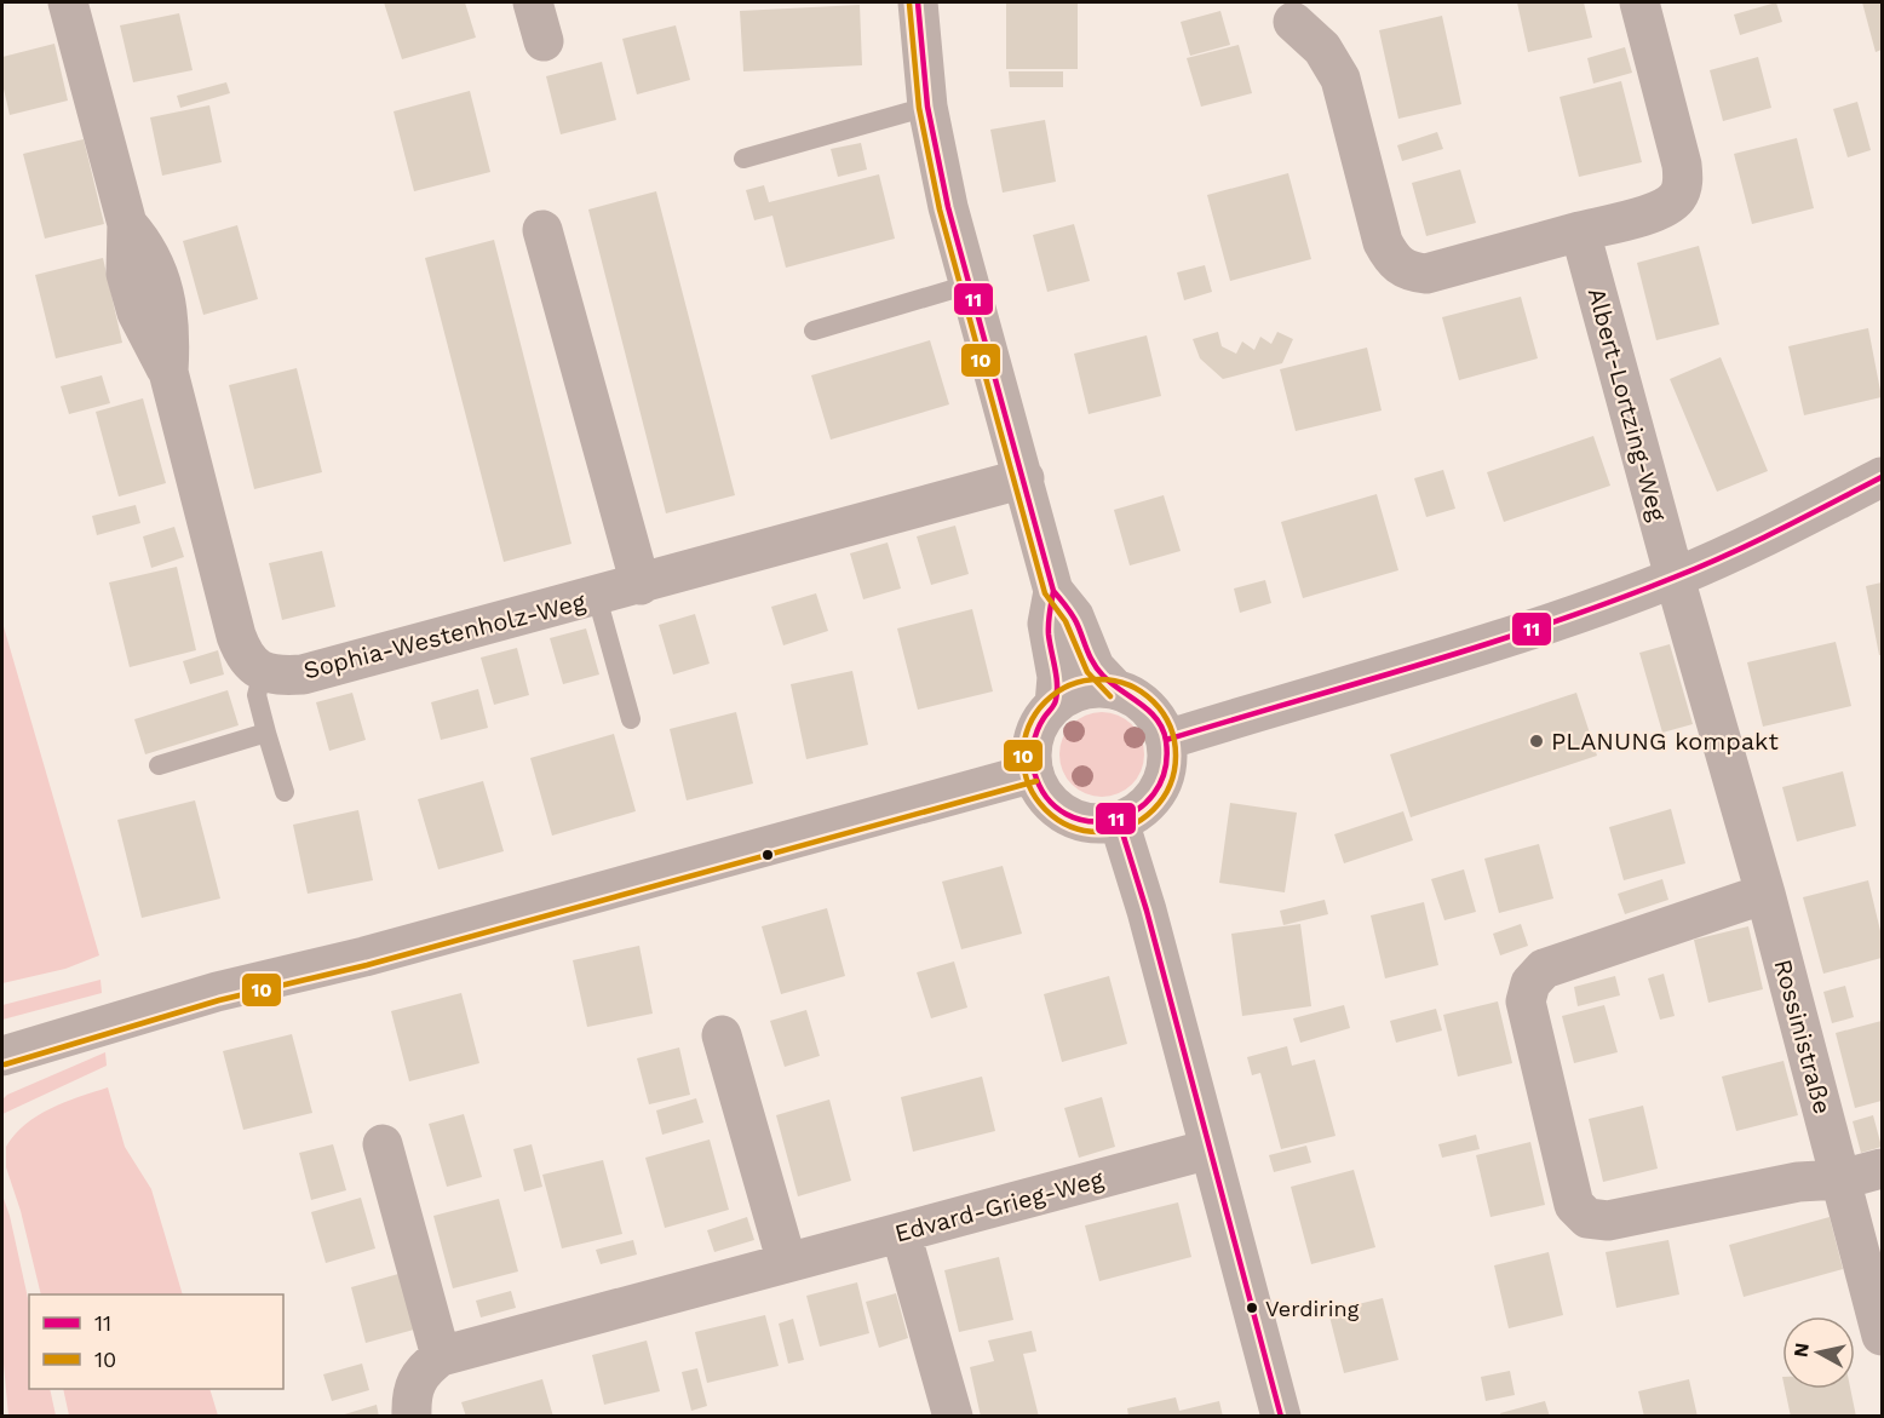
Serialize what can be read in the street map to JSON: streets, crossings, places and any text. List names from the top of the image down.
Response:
{
  "streets": {
    "street": [
      "Albert-Lortzing-Weg",
      "Sophia-Westenholz-Weg",
      "Rossinistraße",
      "Edvard-Grieg-Weg"
    ]
  },
  "crossings": [
    ["Albert-Lortzing-Weg", "Rossinistraße"]
  ],
  "places": ["PLANUNG kompakt", "Verdiring"],
  "lines": ["transit line 11", "transit line 10"],
  "legend": ["11", "10"],
  "north": "left"
}
